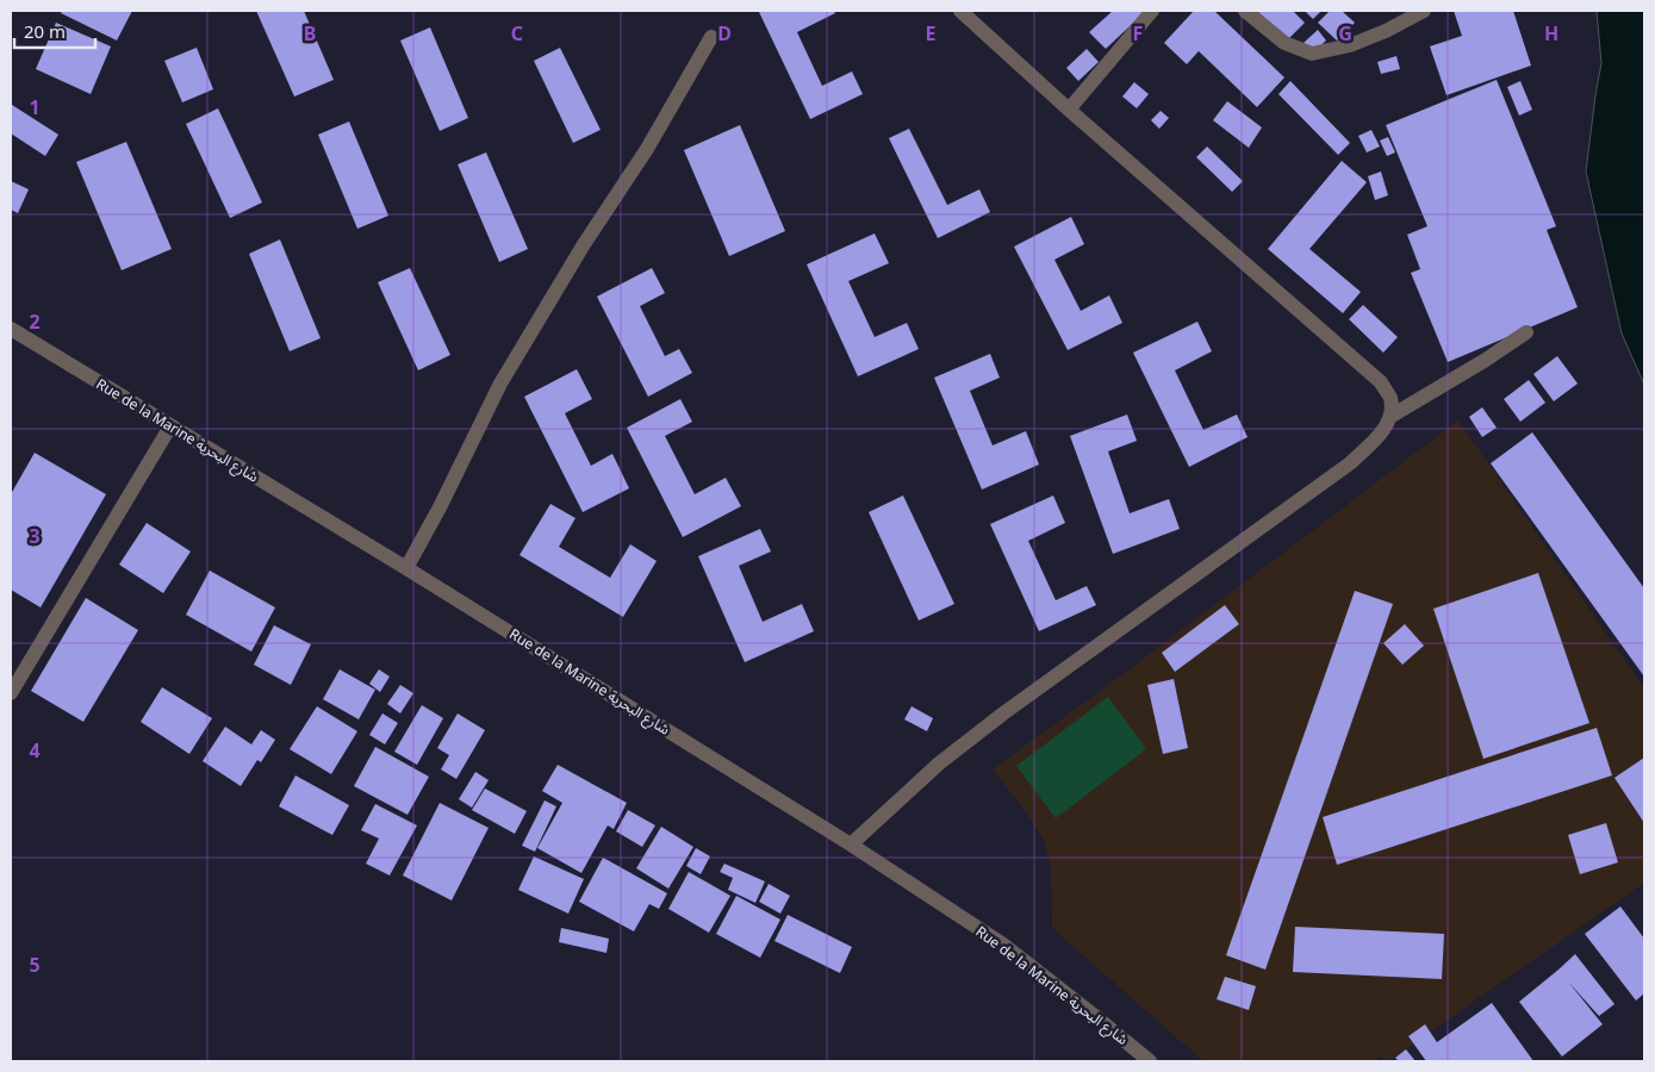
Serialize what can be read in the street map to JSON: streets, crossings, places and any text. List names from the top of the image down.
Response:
{
  "streets": {
    "street": ["Rue de la Marine شارع البحرية"]
  },
  "scale_bar": "20 m",
  "grid": {
    "columns": [
      "B",
      "C",
      "D",
      "E",
      "F",
      "G",
      "H"
    ],
    "rows": [
      "1",
      "2",
      "3",
      "4",
      "5"
    ]
  }
}
